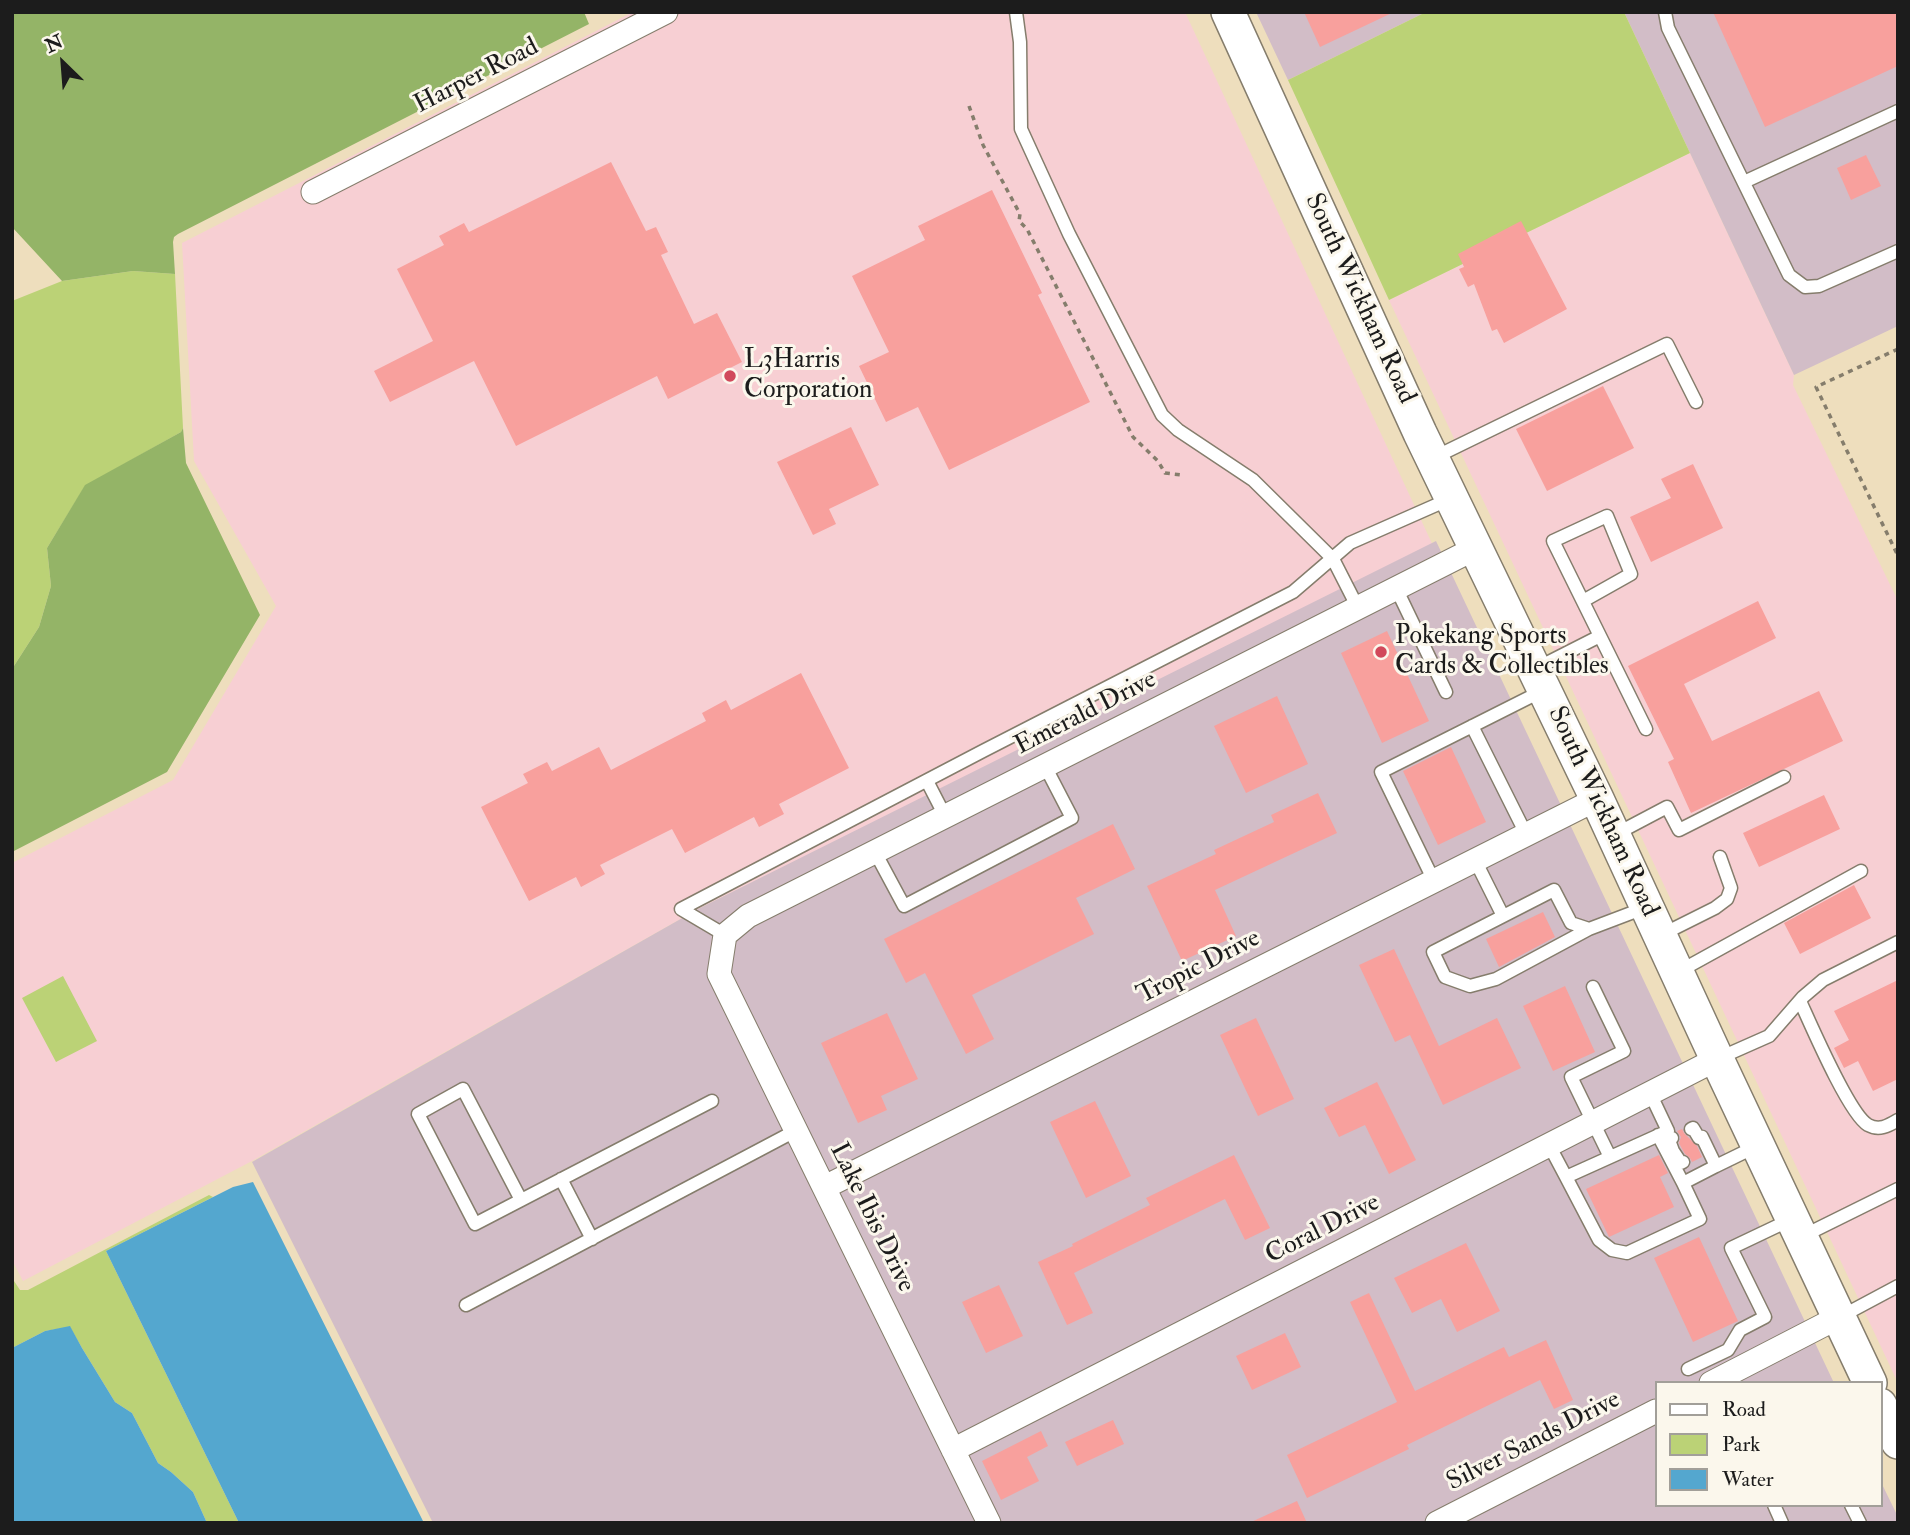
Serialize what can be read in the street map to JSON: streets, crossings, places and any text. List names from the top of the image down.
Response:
{
  "streets": {
    "main road": ["South Wickham Road"],
    "street": [
      "Harper Road",
      "Emerald Drive",
      "Tropic Drive",
      "Lake Ibis Drive",
      "Coral Drive",
      "Silver Sands Drive"
    ]
  },
  "crossings": [
    ["South Wickham Road", "Emerald Drive"],
    ["South Wickham Road", "Tropic Drive"],
    ["South Wickham Road", "Coral Drive"],
    ["Emerald Drive", "Lake Ibis Drive"],
    ["Tropic Drive", "Lake Ibis Drive"],
    ["Lake Ibis Drive", "Coral Drive"]
  ],
  "places": ["L3Harris Corporation", "Pokekang Sports Cards & Collectibles"],
  "legend": ["Road", "Park", "Water"],
  "north": "top left"
}
